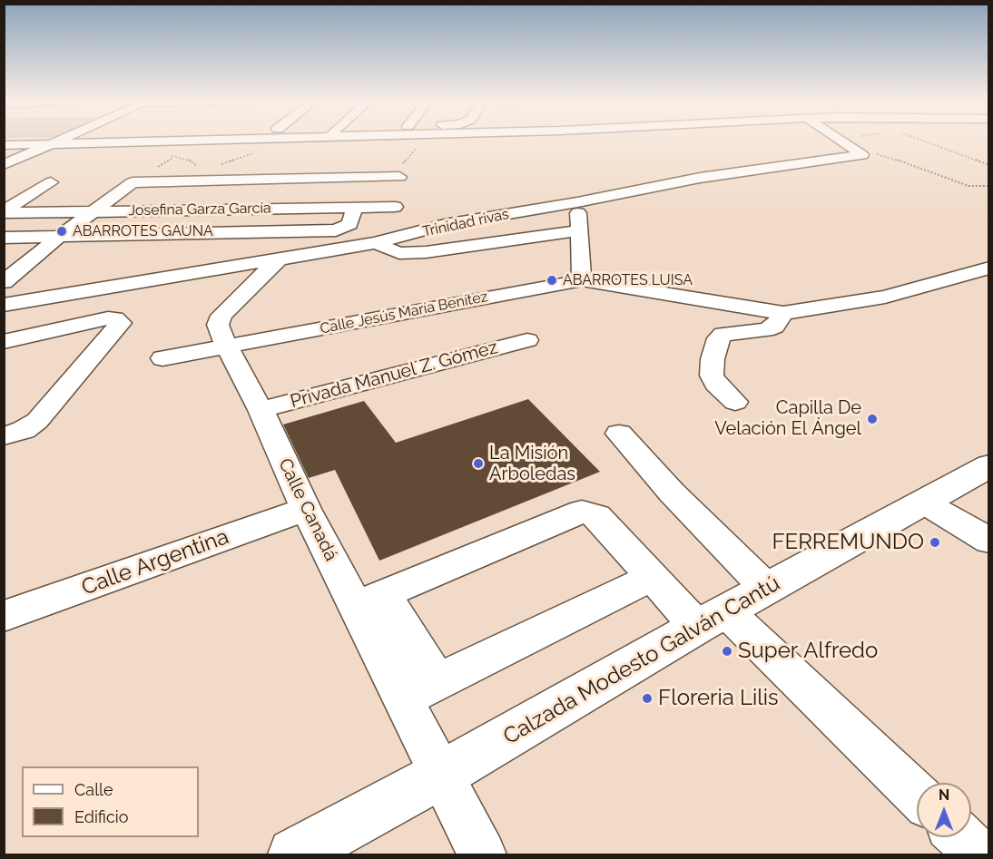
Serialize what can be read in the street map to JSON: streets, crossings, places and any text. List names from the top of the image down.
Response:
{
  "streets": {
    "main road": ["Calzada Modesto Galván Cantú"],
    "street": [
      "Josefina Garza García",
      "Trinidad rivas",
      "Calle Jesús María Benítez",
      "Privada Manuel Z. Gómez",
      "Calle Canadá",
      "Calle Argentina"
    ]
  },
  "crossings": [
    ["Trinidad rivas", "Calle Canadá"],
    ["Calle Jesús María Benítez", "Calle Canadá"],
    ["Privada Manuel Z. Gómez", "Calle Canadá"],
    ["Calle Canadá", "Calle Argentina"],
    ["Calle Canadá", "Calzada Modesto Galván Cantú"]
  ],
  "places": [
    "ABARROTES GAUNA",
    "ABARROTES LUISA",
    "Capilla De Velación El Ángel",
    "La Misión Arboledas",
    "FERREMUNDO",
    "Super Alfredo",
    "Floreria Lilis"
  ],
  "legend": ["Calle", "Edificio"],
  "north": "top"
}
